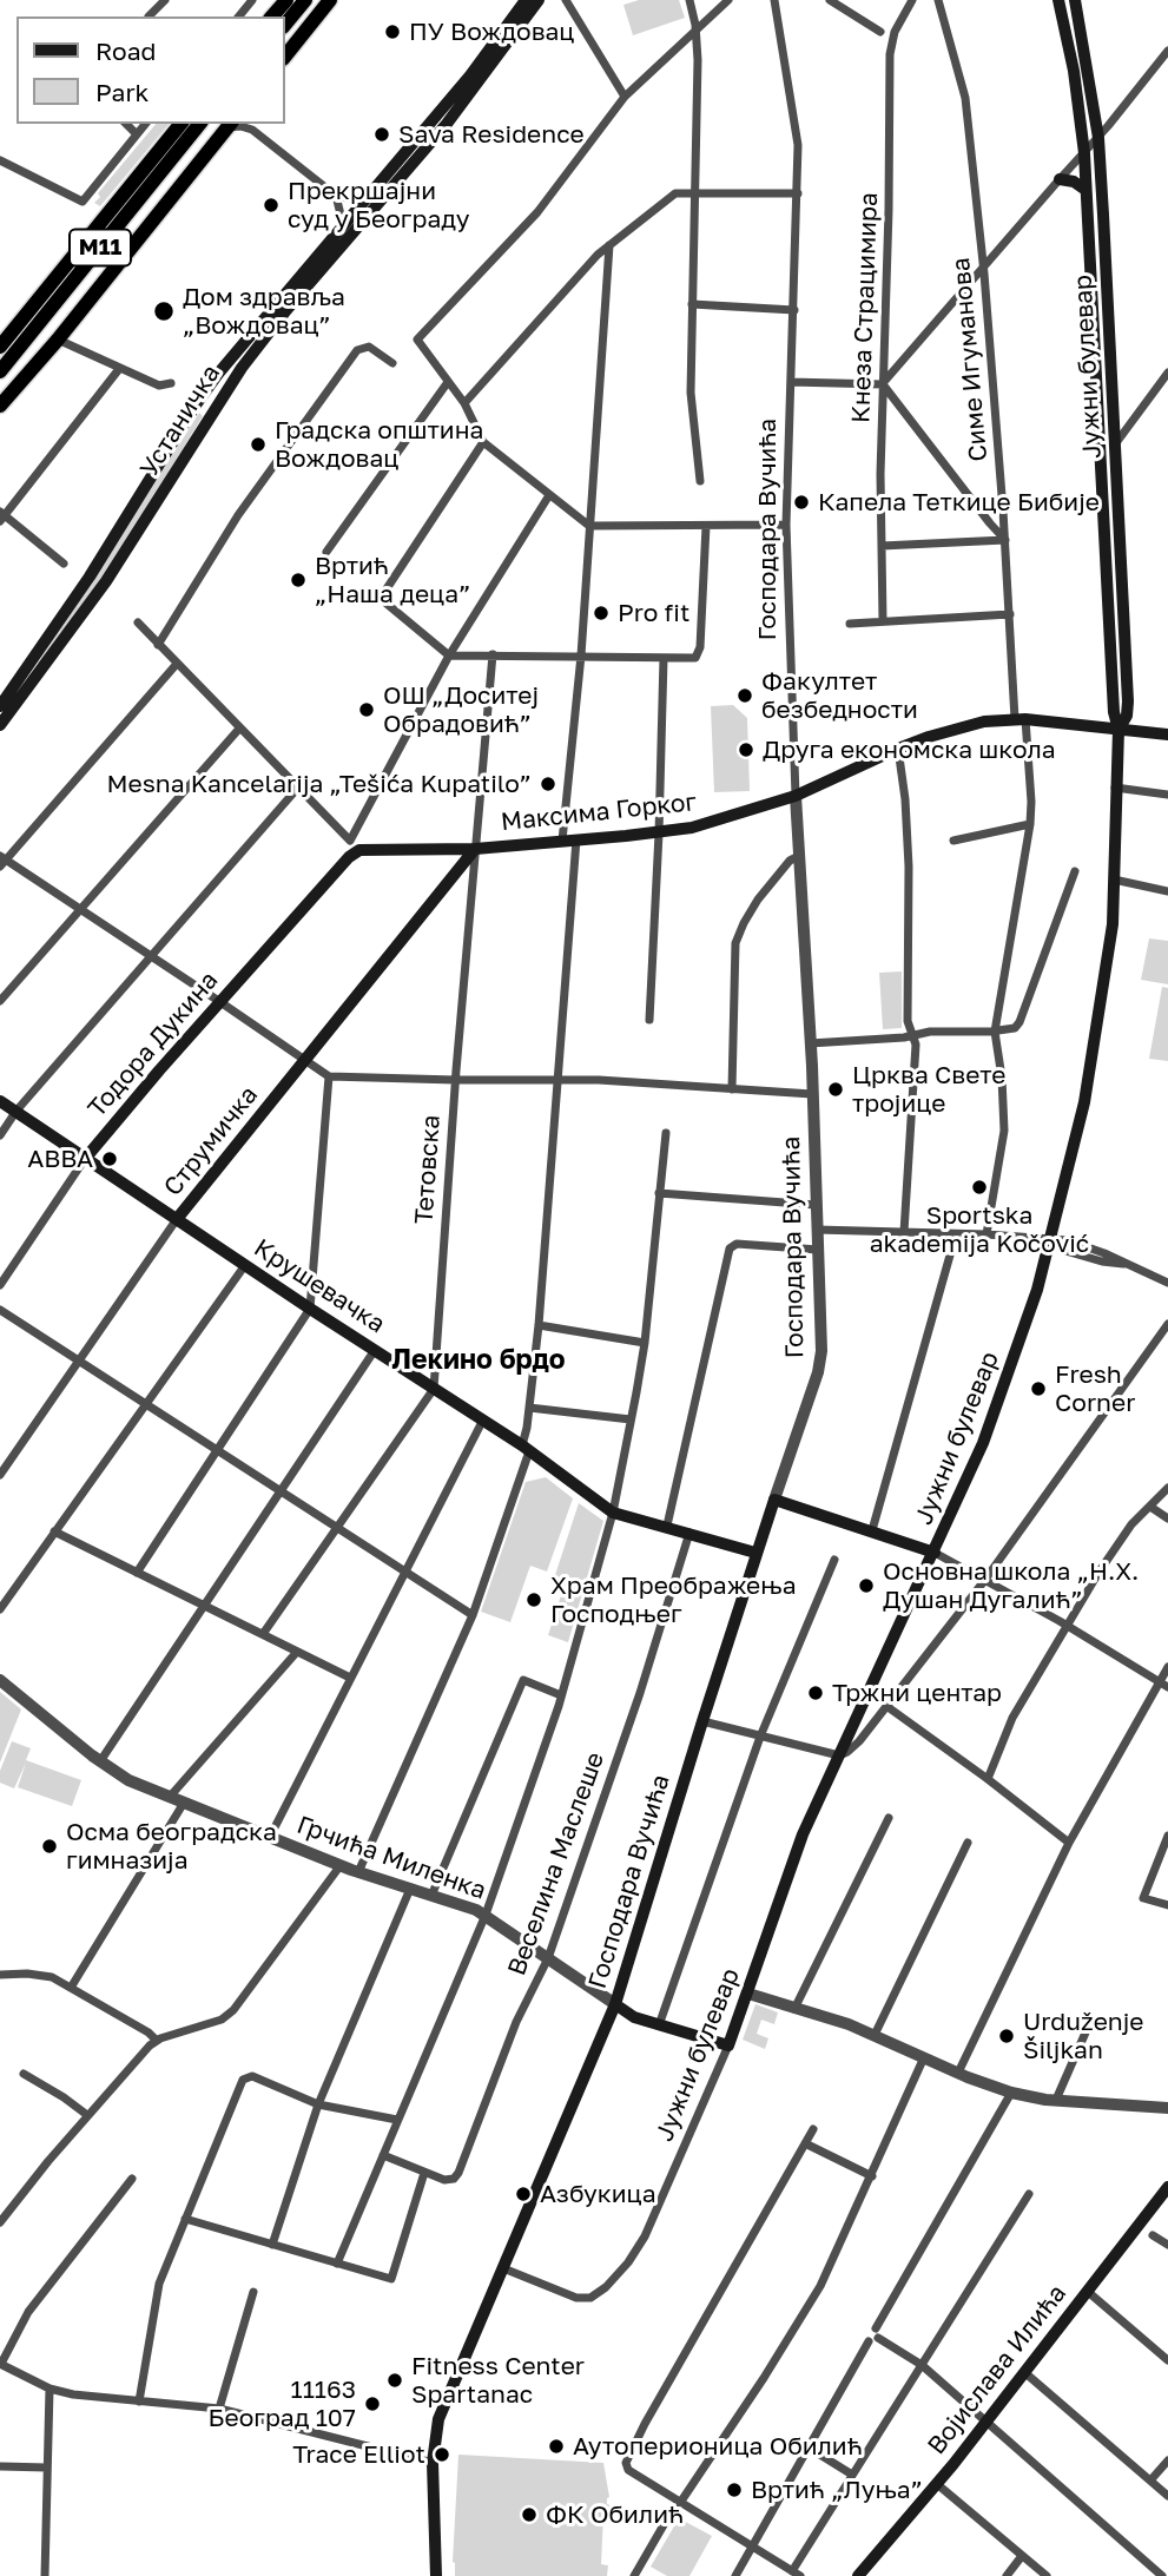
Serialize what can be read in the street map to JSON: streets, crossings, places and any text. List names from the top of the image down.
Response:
{
  "streets": {
    "highway": ["M11"],
    "main road": [
      "Јужни булевар",
      "Устаничка",
      "Господара Вучића",
      "Максима Горког",
      "Тодора Дукина",
      "Струмичка",
      "Крушевачка",
      "Грчића Миленка",
      "Војислава Илића"
    ],
    "street": [
      "Кнеза Страцимира",
      "Симе Игуманова",
      "Тетовска",
      "Веселина Маслеше"
    ]
  },
  "crossings": [
    ["Симе Игуманова", "Максима Горког"],
    ["Јужни булевар", "Господара Вучића"],
    ["Јужни булевар", "Максима Горког"],
    ["Јужни булевар", "Грчића Миленка"],
    ["Господара Вучића", "Максима Горког"],
    ["Господара Вучића", "Крушевачка"],
    ["Господара Вучића", "Грчића Миленка"],
    ["Максима Горког", "Тодора Дукина"],
    ["Максима Горког", "Струмичка"],
    ["Максима Горког", "Тетовска"],
    ["Тодора Дукина", "Крушевачка"],
    ["Струмичка", "Тетовска"],
    ["Струмичка", "Крушевачка"],
    ["Тетовска", "Крушевачка"],
    ["Крушевачка", "Веселина Маслеше"],
    ["Грчића Миленка", "Веселина Маслеше"]
  ],
  "districts": ["Лекино брдо"],
  "places": [
    "ПУ Вождовац",
    "Sava Residence",
    "Прекршајни суд у Београду",
    "Дом здравља „Вождовац”",
    "Градска општина Вождовац",
    "Капела Теткице Бибије",
    "Вртић „Наша деца”",
    "Pro fit",
    "Факултет безбедности",
    "ОШ „Доситеј Обрадовић”",
    "Друга економска школа",
    "Mesna Kancelarija „Tešića Kupatilo”",
    "Црква Свете тројице",
    "ABBA",
    "Sportska akademija Kočović",
    "Fresh Corner",
    "Основна школа „Н.Х. Душан Дугалић”",
    "Храм Преображења Господњег",
    "Тржни центар",
    "Осма београдска гимназија",
    "Urduženje Šiljkan",
    "Азбукица",
    "Fitness Center Spartanac",
    "11163 Београд 107",
    "Аутоперионица Обилић",
    "Trace Elliot",
    "Вртић „Луња”",
    "ФК Обилић"
  ],
  "legend": ["Road", "Park"]
}
